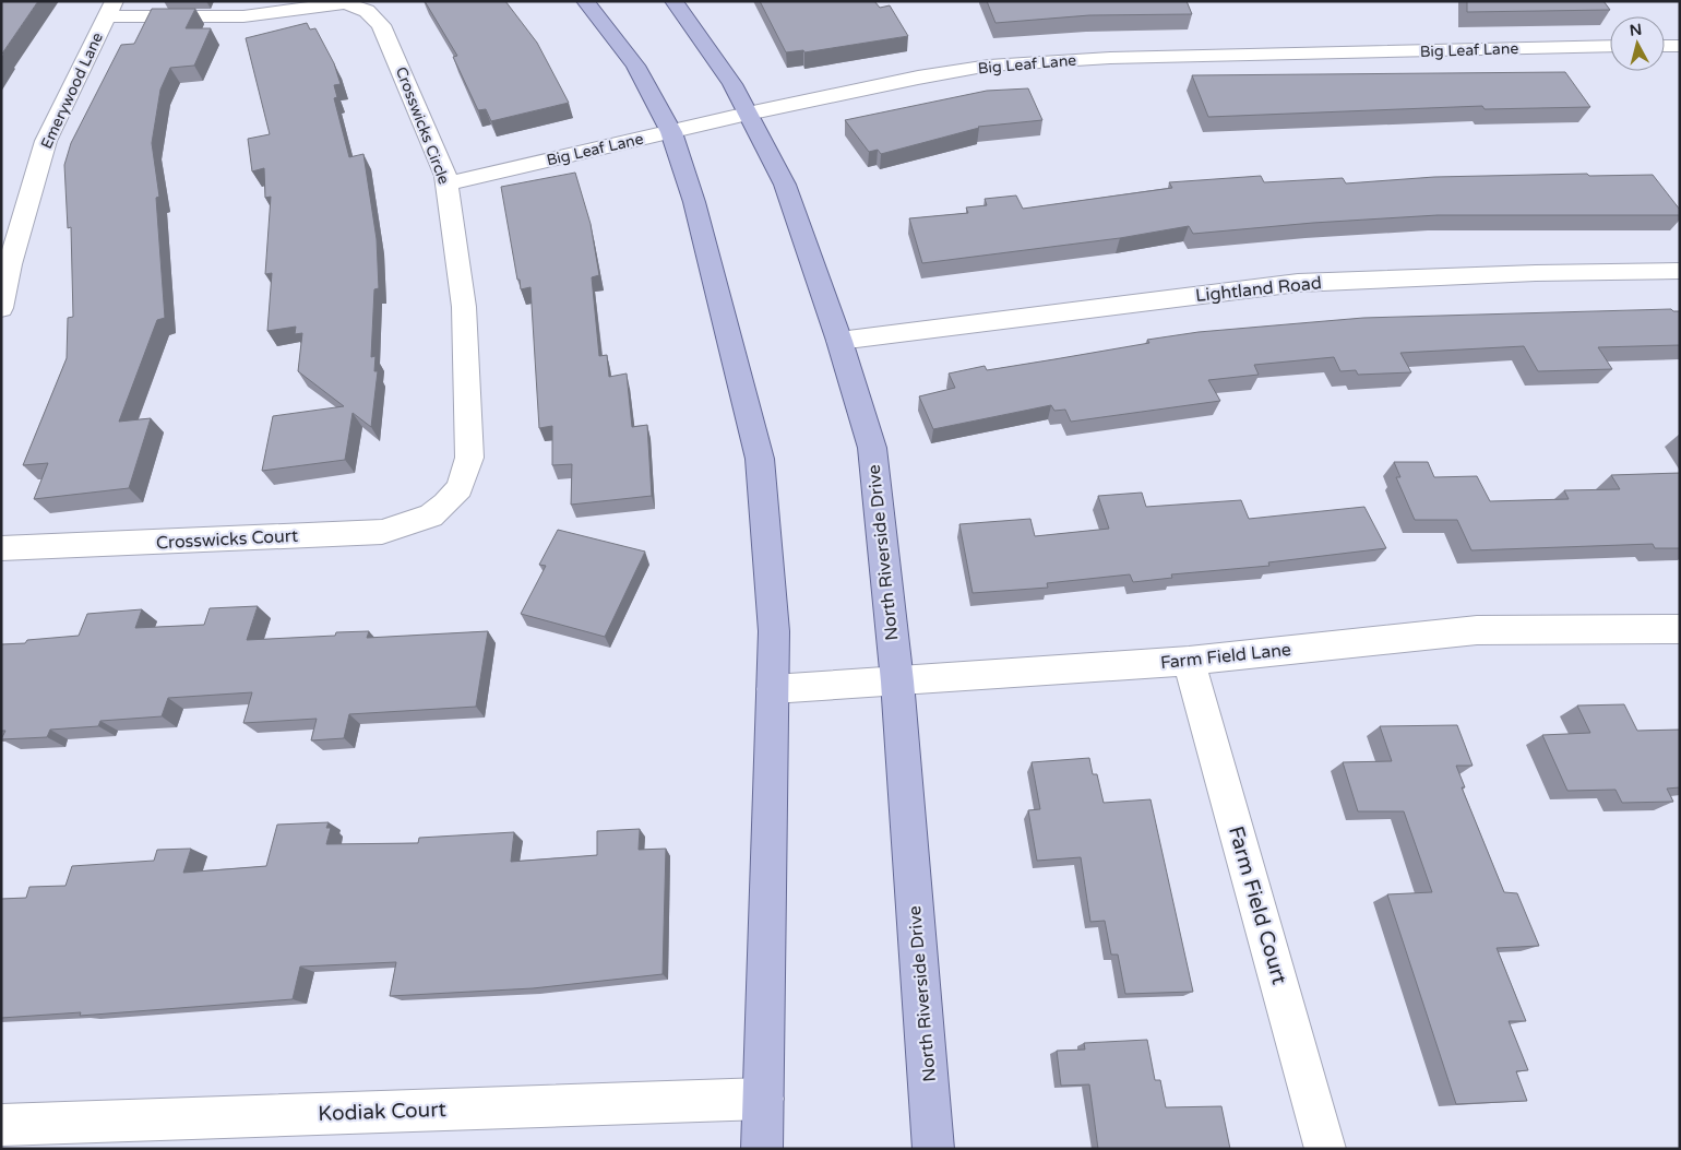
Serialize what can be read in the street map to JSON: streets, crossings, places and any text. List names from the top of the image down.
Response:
{
  "streets": {
    "main road": ["North Riverside Drive"],
    "street": [
      "Big Leaf Lane",
      "Emerywood Lane",
      "Crosswicks Circle",
      "Lightland Road",
      "Crosswicks Court",
      "Farm Field Lane",
      "Farm Field Court",
      "Kodiak Court"
    ]
  },
  "crossings": [
    ["Big Leaf Lane", "Crosswicks Circle"],
    ["Big Leaf Lane", "North Riverside Drive"],
    ["Emerywood Lane", "Crosswicks Circle"],
    ["Crosswicks Circle", "Crosswicks Court"],
    ["Lightland Road", "North Riverside Drive"],
    ["North Riverside Drive", "Farm Field Lane"],
    ["Farm Field Lane", "Farm Field Court"]
  ],
  "north": "top"
}
